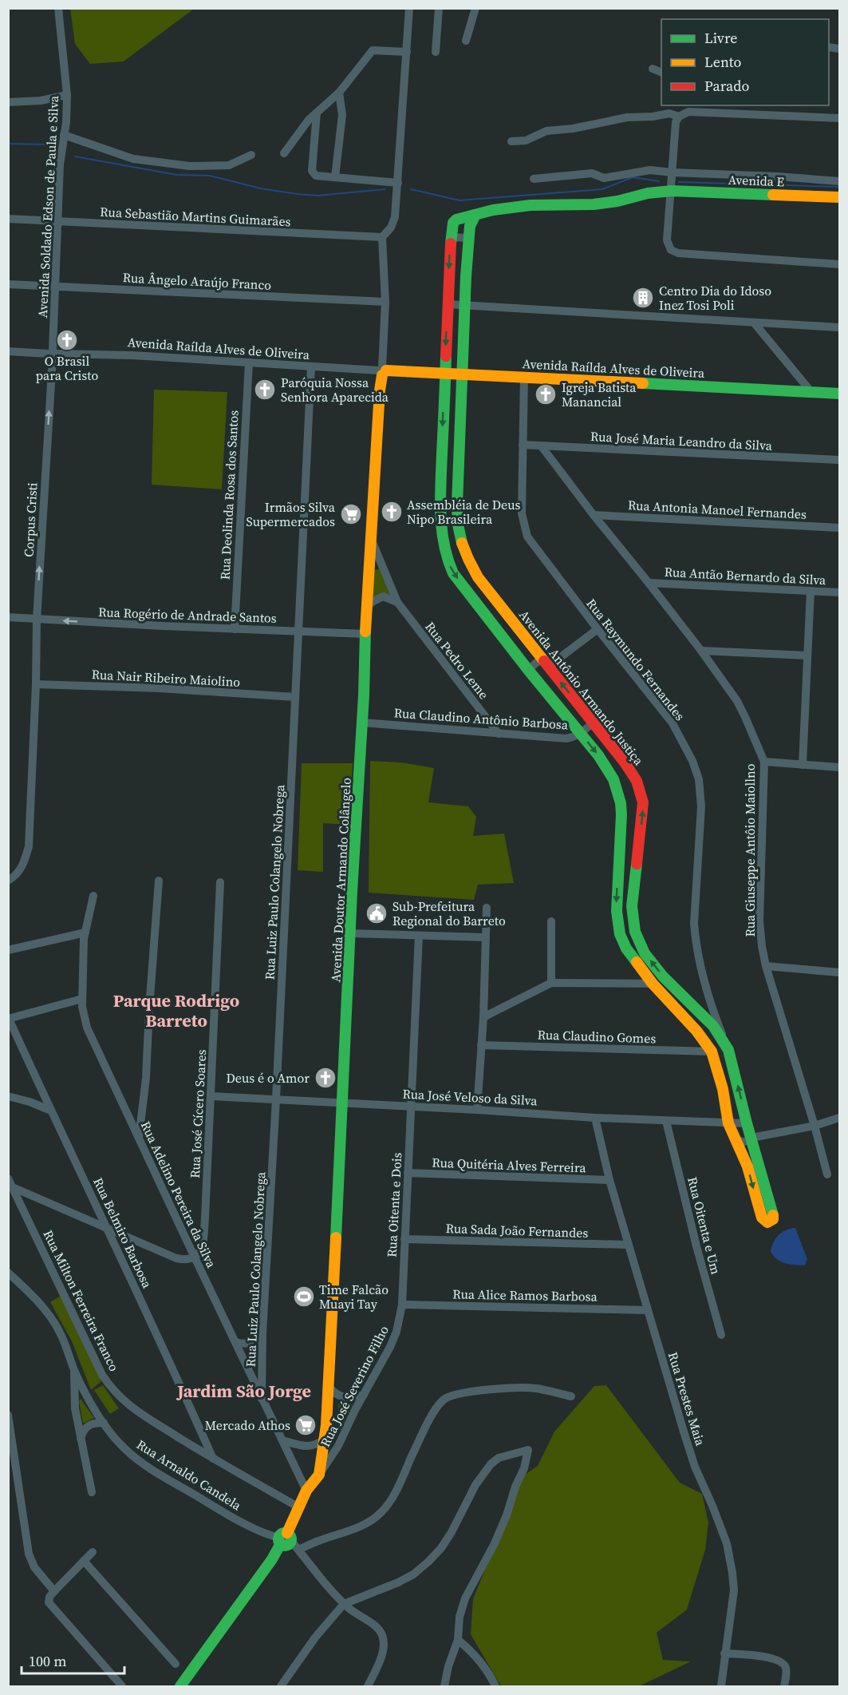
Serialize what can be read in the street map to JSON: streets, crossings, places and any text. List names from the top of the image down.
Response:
{
  "streets": {
    "street": [
      "Avenida E",
      "Avenida Soldado Edson de Paula e Silva",
      "Rua Sebastião Martins Guimarães",
      "Rua Ângelo Araújo Franco",
      "Avenida Raílda Alves de Oliveira",
      "Rua José Maria Leandro da Silva",
      "Rua Deolinda Rosa dos Santos",
      "Rua Antonia Manoel Fernandes",
      "Corpus Cristi",
      "Rua Antão Bernardo da Silva",
      "Rua Rogério de Andrade Santos",
      "Rua Raymundo Fernandes",
      "Rua Pedro Leme",
      "Rua Nair Ribeiro Maiolino",
      "Avenida Antônio Armando Justiça",
      "Rua Claudino Antônio Barbosa",
      "Rua Giuseppe Antôio Maiollno",
      "Avenida Doutor Armando Colângelo",
      "Rua Luiz Paulo Colangelo Nobrega",
      "Rua Claudino Gomes",
      "Rua José Veloso da Silva",
      "Rua José Cícero Soares",
      "Rua Quitéria Alves Ferreira",
      "Rua Adelino Pereira da Silva",
      "Rua Oitenta e Dois",
      "Rua Oitenta e Um",
      "Rua Sada João Fernandes",
      "Rua Belmiro Barbosa",
      "Rua Alice Ramos Barbosa",
      "Rua Milton Ferreira Franco",
      "Rua José Severino Filho",
      "Rua Prestes Maia",
      "Rua Arnaldo Candela"
    ]
  },
  "crossings": [
    ["Avenida E", "Avenida Antônio Armando Justiça"],
    ["Avenida Soldado Edson de Paula e Silva", "Rua Sebastião Martins Guimarães"],
    ["Avenida Soldado Edson de Paula e Silva", "Rua Ângelo Araújo Franco"],
    ["Avenida Soldado Edson de Paula e Silva", "Avenida Raílda Alves de Oliveira"],
    ["Avenida Soldado Edson de Paula e Silva", "Corpus Cristi"],
    ["Rua Sebastião Martins Guimarães", "Avenida Doutor Armando Colângelo"],
    ["Rua Ângelo Araújo Franco", "Avenida Doutor Armando Colângelo"],
    ["Avenida Raílda Alves de Oliveira", "Rua Deolinda Rosa dos Santos"],
    ["Avenida Raílda Alves de Oliveira", "Corpus Cristi"],
    ["Avenida Raílda Alves de Oliveira", "Rua Raymundo Fernandes"],
    ["Avenida Raílda Alves de Oliveira", "Avenida Antônio Armando Justiça"],
    ["Avenida Raílda Alves de Oliveira", "Avenida Doutor Armando Colângelo"],
    ["Avenida Raílda Alves de Oliveira", "Rua Luiz Paulo Colangelo Nobrega"],
    ["Rua José Maria Leandro da Silva", "Rua Raymundo Fernandes"],
    ["Rua José Maria Leandro da Silva", "Rua Giuseppe Antôio Maiollno"],
    ["Rua Deolinda Rosa dos Santos", "Rua Rogério de Andrade Santos"],
    ["Rua Antonia Manoel Fernandes", "Rua Giuseppe Antôio Maiollno"],
    ["Corpus Cristi", "Rua Rogério de Andrade Santos"],
    ["Corpus Cristi", "Rua Nair Ribeiro Maiolino"],
    ["Rua Antão Bernardo da Silva", "Rua Giuseppe Antôio Maiollno"],
    ["Rua Rogério de Andrade Santos", "Avenida Doutor Armando Colângelo"],
    ["Rua Rogério de Andrade Santos", "Rua Luiz Paulo Colangelo Nobrega"],
    ["Rua Raymundo Fernandes", "Avenida Antônio Armando Justiça"],
    ["Rua Pedro Leme", "Rua Claudino Antônio Barbosa"],
    ["Rua Pedro Leme", "Avenida Doutor Armando Colângelo"],
    ["Rua Nair Ribeiro Maiolino", "Rua Luiz Paulo Colangelo Nobrega"],
    ["Avenida Antônio Armando Justiça", "Rua Claudino Antônio Barbosa"],
    ["Avenida Antônio Armando Justiça", "Rua José Veloso da Silva"],
    ["Rua Claudino Antônio Barbosa", "Avenida Doutor Armando Colângelo"],
    ["Avenida Doutor Armando Colângelo", "Rua José Veloso da Silva"],
    ["Avenida Doutor Armando Colângelo", "Rua José Severino Filho"],
    ["Rua Luiz Paulo Colangelo Nobrega", "Rua José Veloso da Silva"],
    ["Rua Luiz Paulo Colangelo Nobrega", "Rua Adelino Pereira da Silva"],
    ["Rua José Veloso da Silva", "Rua José Cícero Soares"],
    ["Rua José Veloso da Silva", "Rua Oitenta e Dois"],
    ["Rua José Veloso da Silva", "Rua Oitenta e Um"],
    ["Rua José Veloso da Silva", "Rua Prestes Maia"],
    ["Rua José Cícero Soares", "Rua Adelino Pereira da Silva"],
    ["Rua Quitéria Alves Ferreira", "Rua Oitenta e Dois"],
    ["Rua Quitéria Alves Ferreira", "Rua Prestes Maia"],
    ["Rua Oitenta e Dois", "Rua Sada João Fernandes"],
    ["Rua Oitenta e Dois", "Rua Alice Ramos Barbosa"],
    ["Rua Oitenta e Dois", "Rua José Severino Filho"],
    ["Rua Sada João Fernandes", "Rua Prestes Maia"],
    ["Rua Belmiro Barbosa", "Rua Milton Ferreira Franco"],
    ["Rua Alice Ramos Barbosa", "Rua José Severino Filho"],
    ["Rua Alice Ramos Barbosa", "Rua Prestes Maia"]
  ],
  "one_way": ["Corpus Cristi", "Rua Rogério de Andrade Santos"],
  "districts": ["Parque Rodrigo Barreto", "Jardim São Jorge"],
  "places": {
    "building": ["Centro Dia do Idoso Inez Tosi Poli"],
    "church": [
      "O Brasil para Cristo",
      "Paróquia Nossa Senhora Aparecida",
      "Igreja Batista Manancial",
      "Assembléia de Deus Nipo Brasileira",
      "Deus é o Amor"
    ],
    "supermarket": ["Irmãos Silva Supermercados", "Mercado Athos"],
    "public building": ["Sub-Prefeitura Regional do Barreto"],
    "sports": ["Time Falcão Muayi Tay"]
  },
  "legend": ["Livre", "Lento", "Parado"],
  "scale_bar": "100 m"
}
